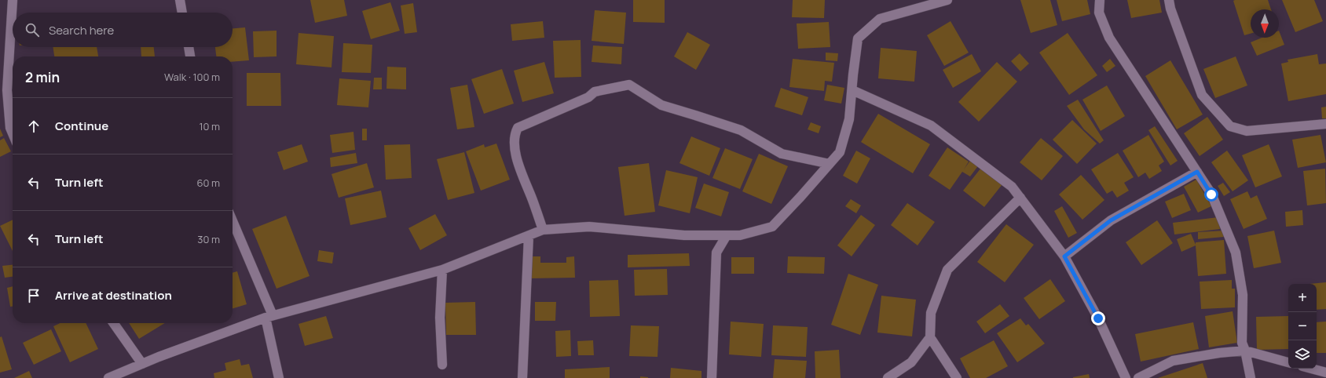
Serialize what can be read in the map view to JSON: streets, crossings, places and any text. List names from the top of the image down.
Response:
{
  "north": "bottom",
  "page": {
    "search": "Search here",
    "heading": ["2 min", "Walk · 100 m"],
    "list": [
      ["Continue", "10 m"],
      ["Turn left", "60 m"],
      ["Turn left", "30 m"],
      "Arrive at destination"
    ],
    "map_buttons": ["+", "−"]
  }
}
